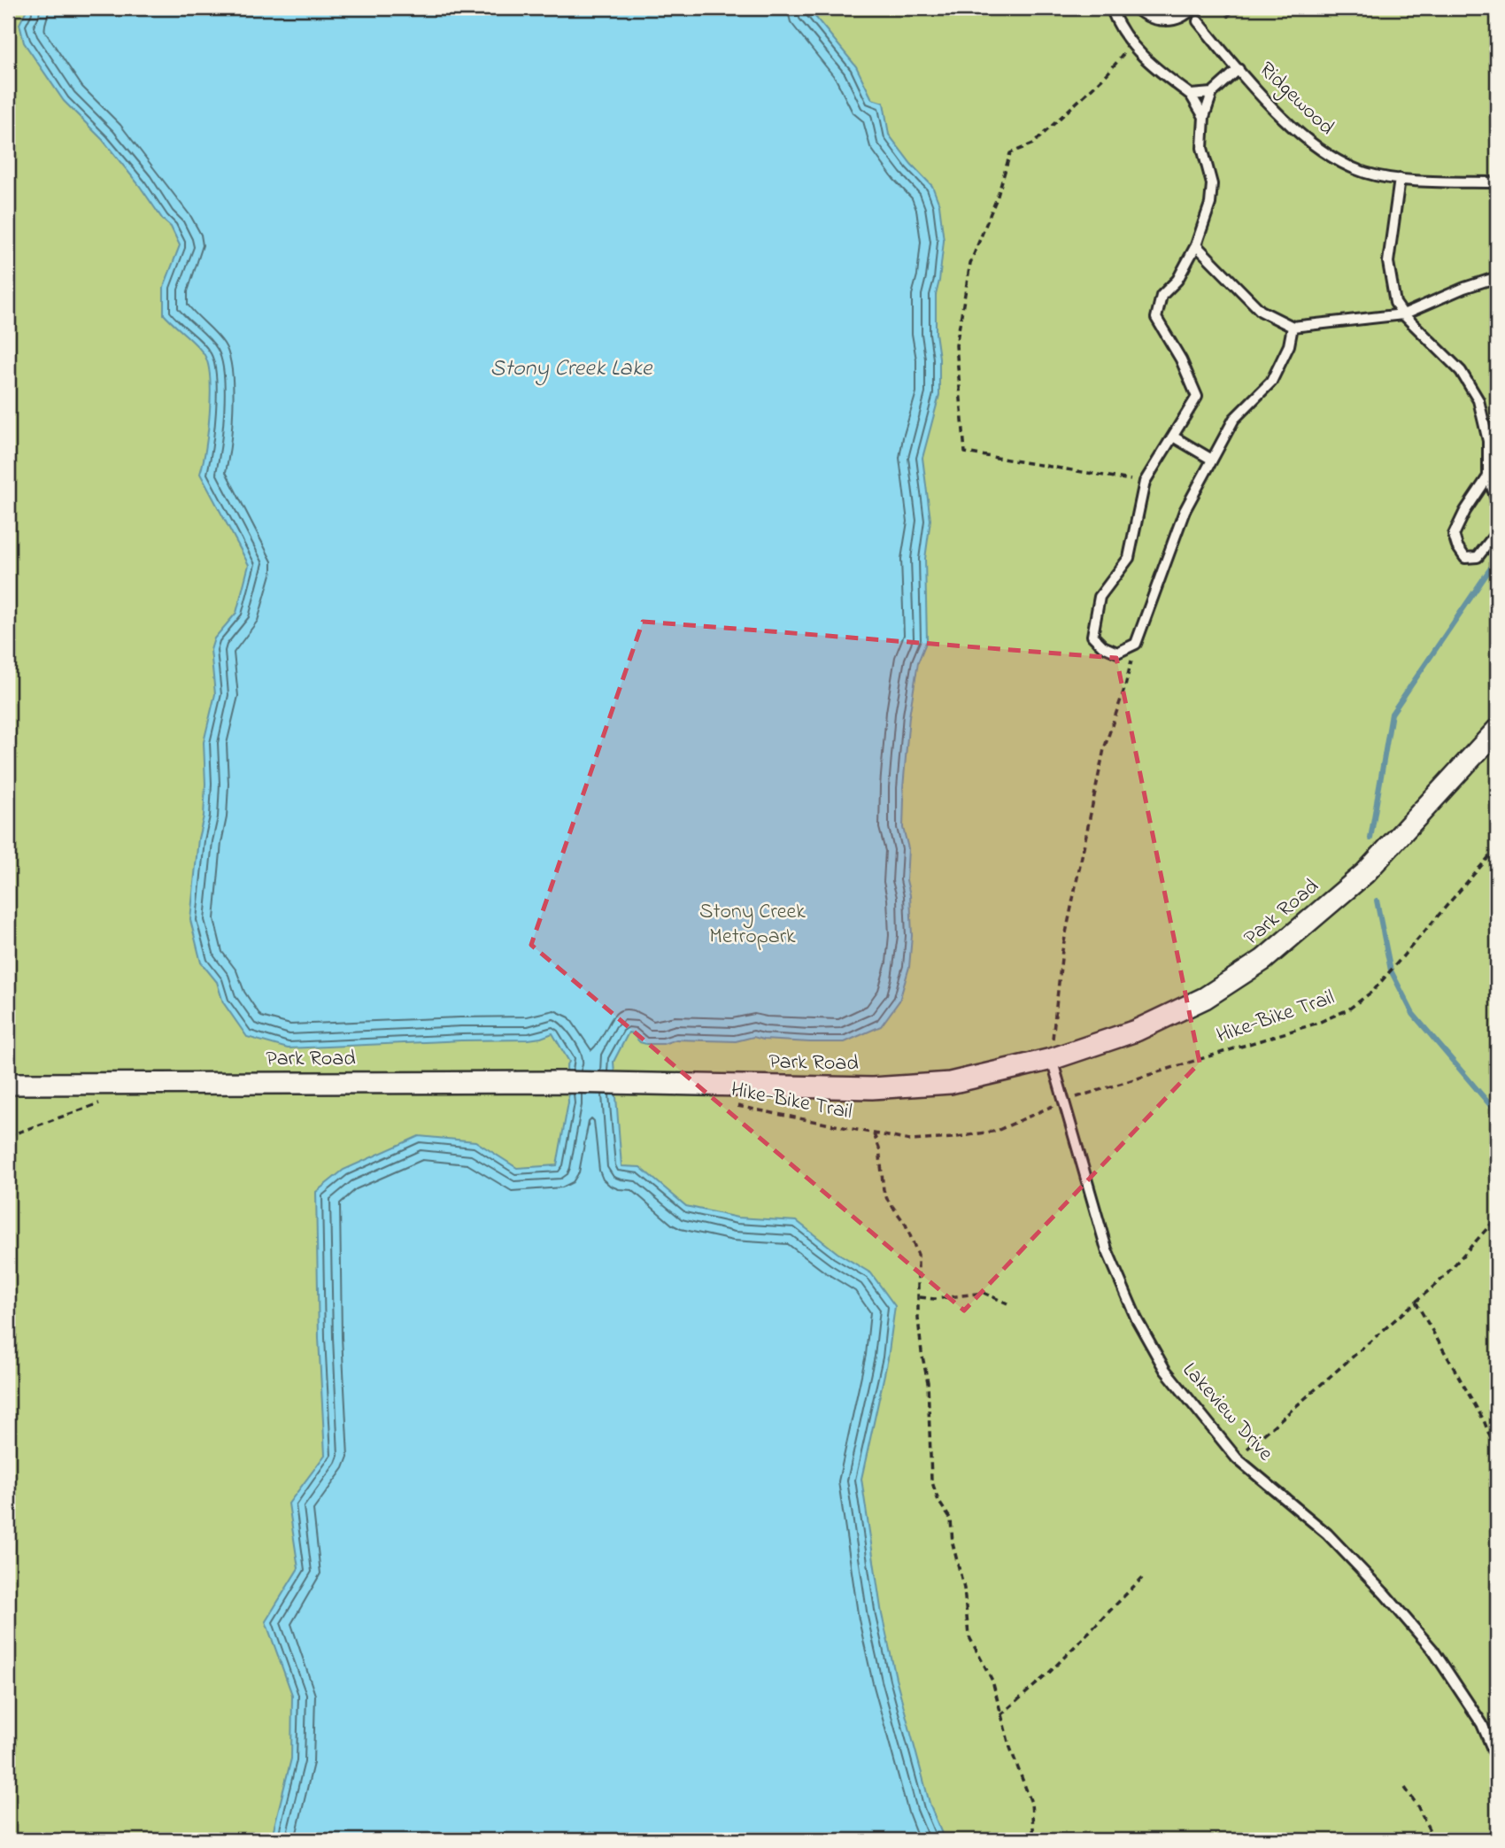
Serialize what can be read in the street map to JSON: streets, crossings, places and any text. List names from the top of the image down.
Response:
{
  "streets": {
    "street": ["Park Road"],
    "lane": ["Ridgewood", "Lakeview Drive"],
    "path": ["Hike-Bike Trail"]
  },
  "crossings": [
    ["Park Road", "Lakeview Drive"]
  ],
  "water": ["Stony Creek Lake"],
  "parks": ["Stony Creek Metropark"]
}
